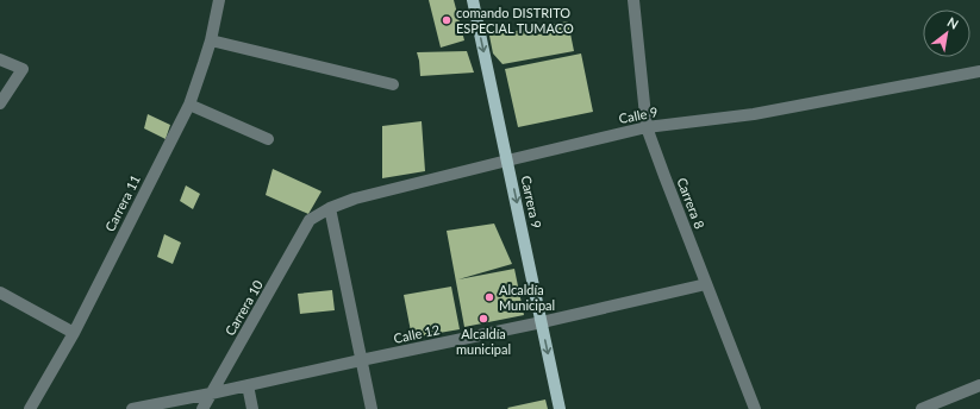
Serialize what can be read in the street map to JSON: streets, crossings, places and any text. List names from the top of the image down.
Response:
{
  "streets": {
    "main road": ["Carrera 9"],
    "street": [
      "Calle 9",
      "Carrera 11",
      "Carrera 8",
      "Carrera 10",
      "Calle 12"
    ]
  },
  "crossings": [
    ["Calle 9", "Carrera 9"],
    ["Calle 9", "Carrera 8"],
    ["Calle 9", "Carrera 10"],
    ["Carrera 9", "Calle 12"],
    ["Carrera 8", "Calle 12"],
    ["Carrera 10", "Calle 12"]
  ],
  "one_way": ["Carrera 9"],
  "places": ["comando DISTRITO ESPECIAL TUMACO", "Alcaldía Municipal", "Alcaldía municipal"],
  "north": "top right"
}
